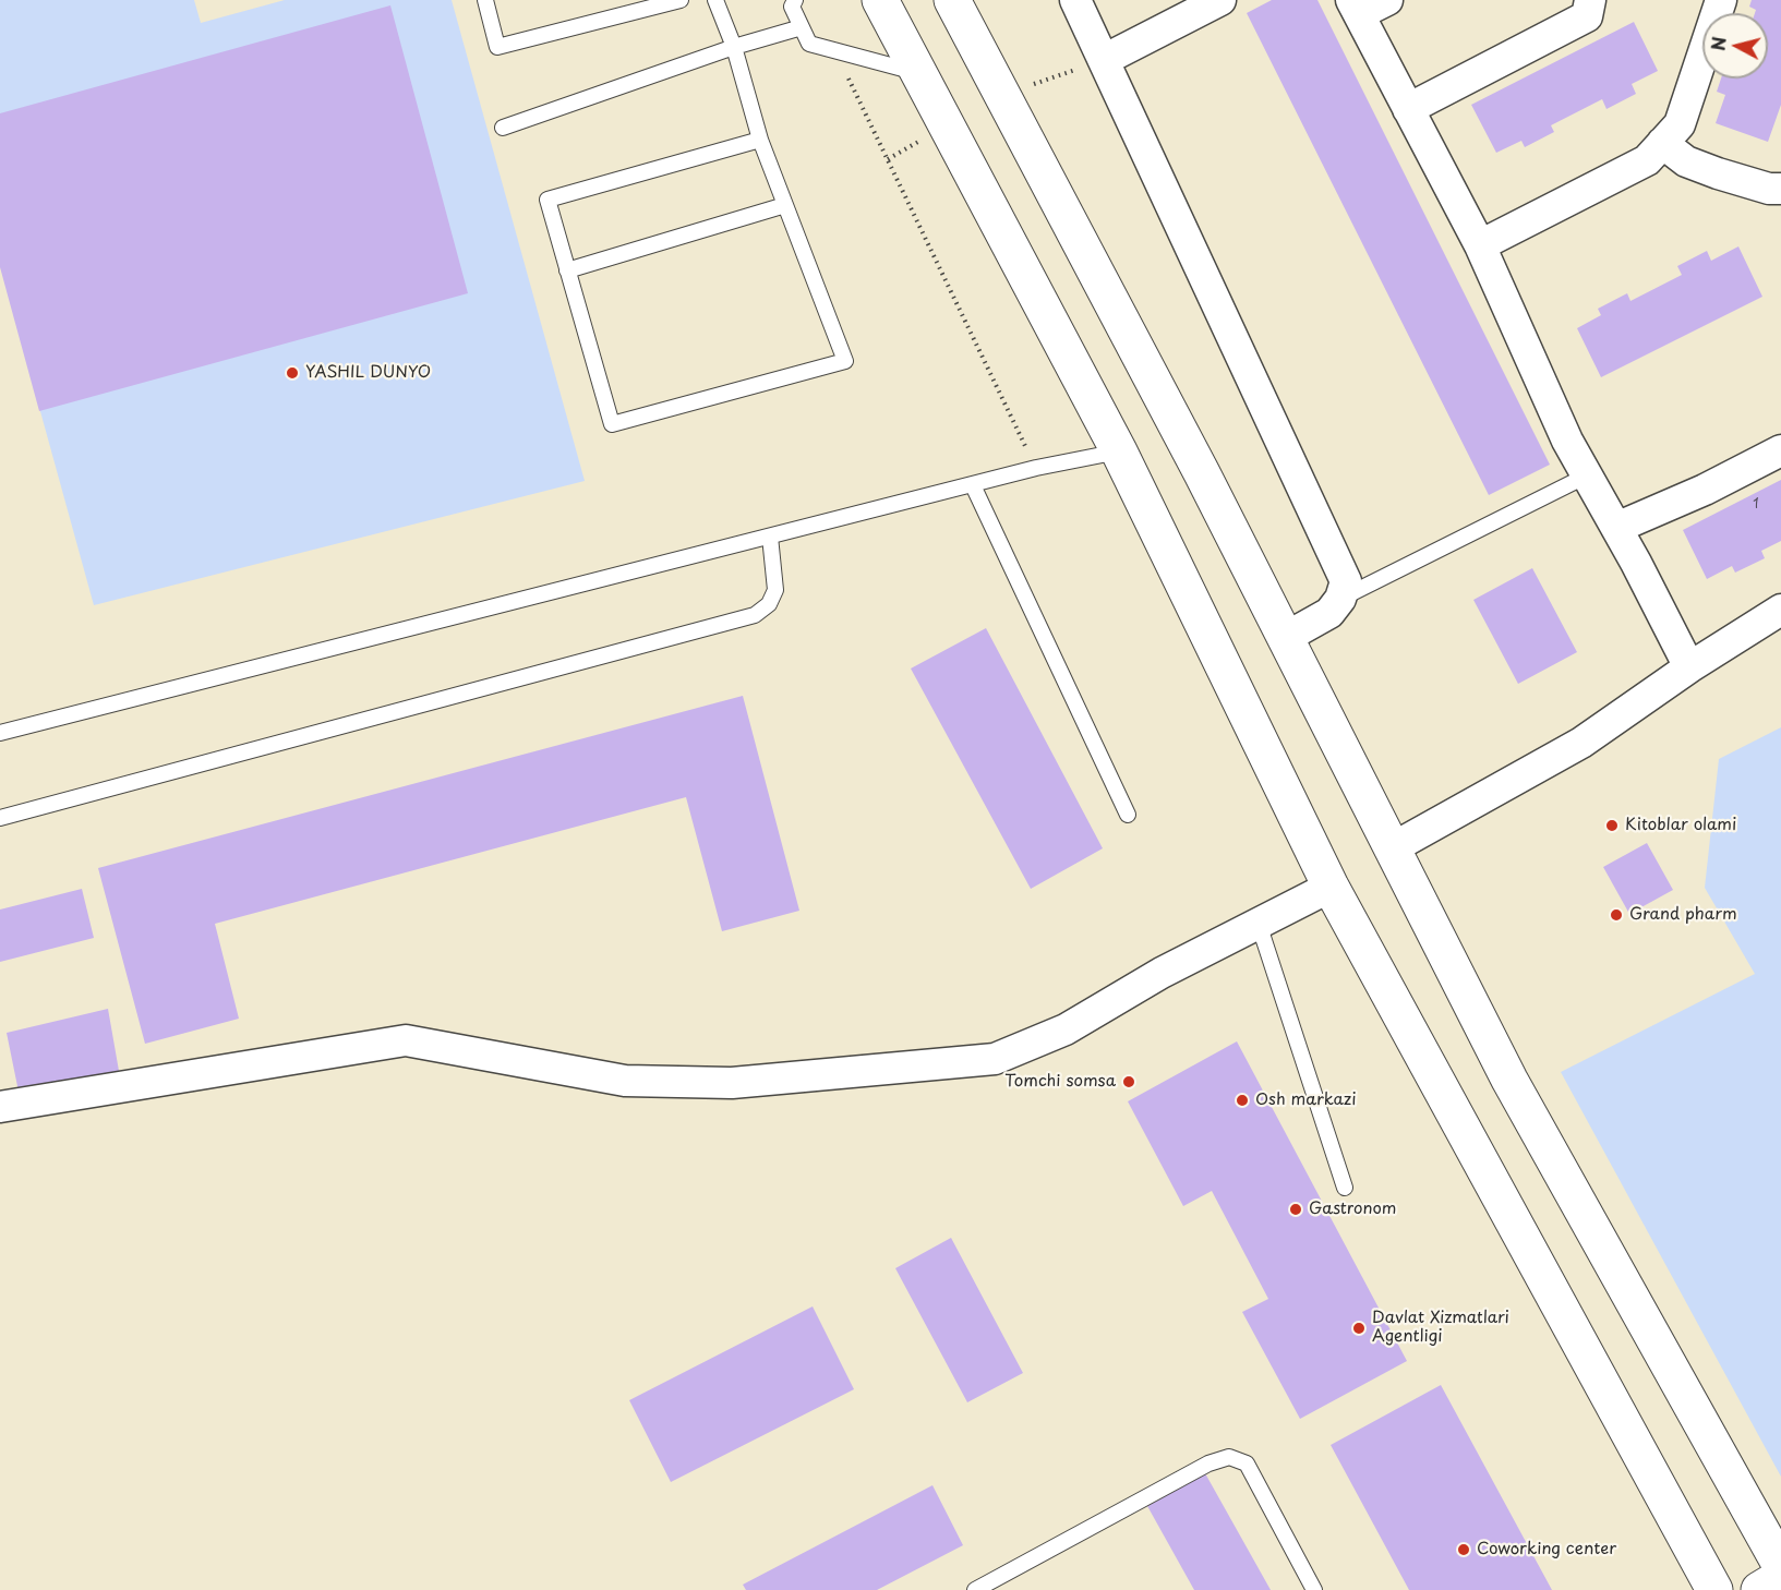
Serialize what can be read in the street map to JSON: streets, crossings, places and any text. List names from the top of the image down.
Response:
{
  "places": [
    "YASHIL DUNYO",
    "Kitoblar olami",
    "Grand pharm",
    "Tomchi somsa",
    "Osh markazi",
    "Gastronom",
    "Davlat Xizmatlari Agentligi",
    "Coworking center"
  ],
  "house_numbers": ["1"],
  "north": "left"
}
